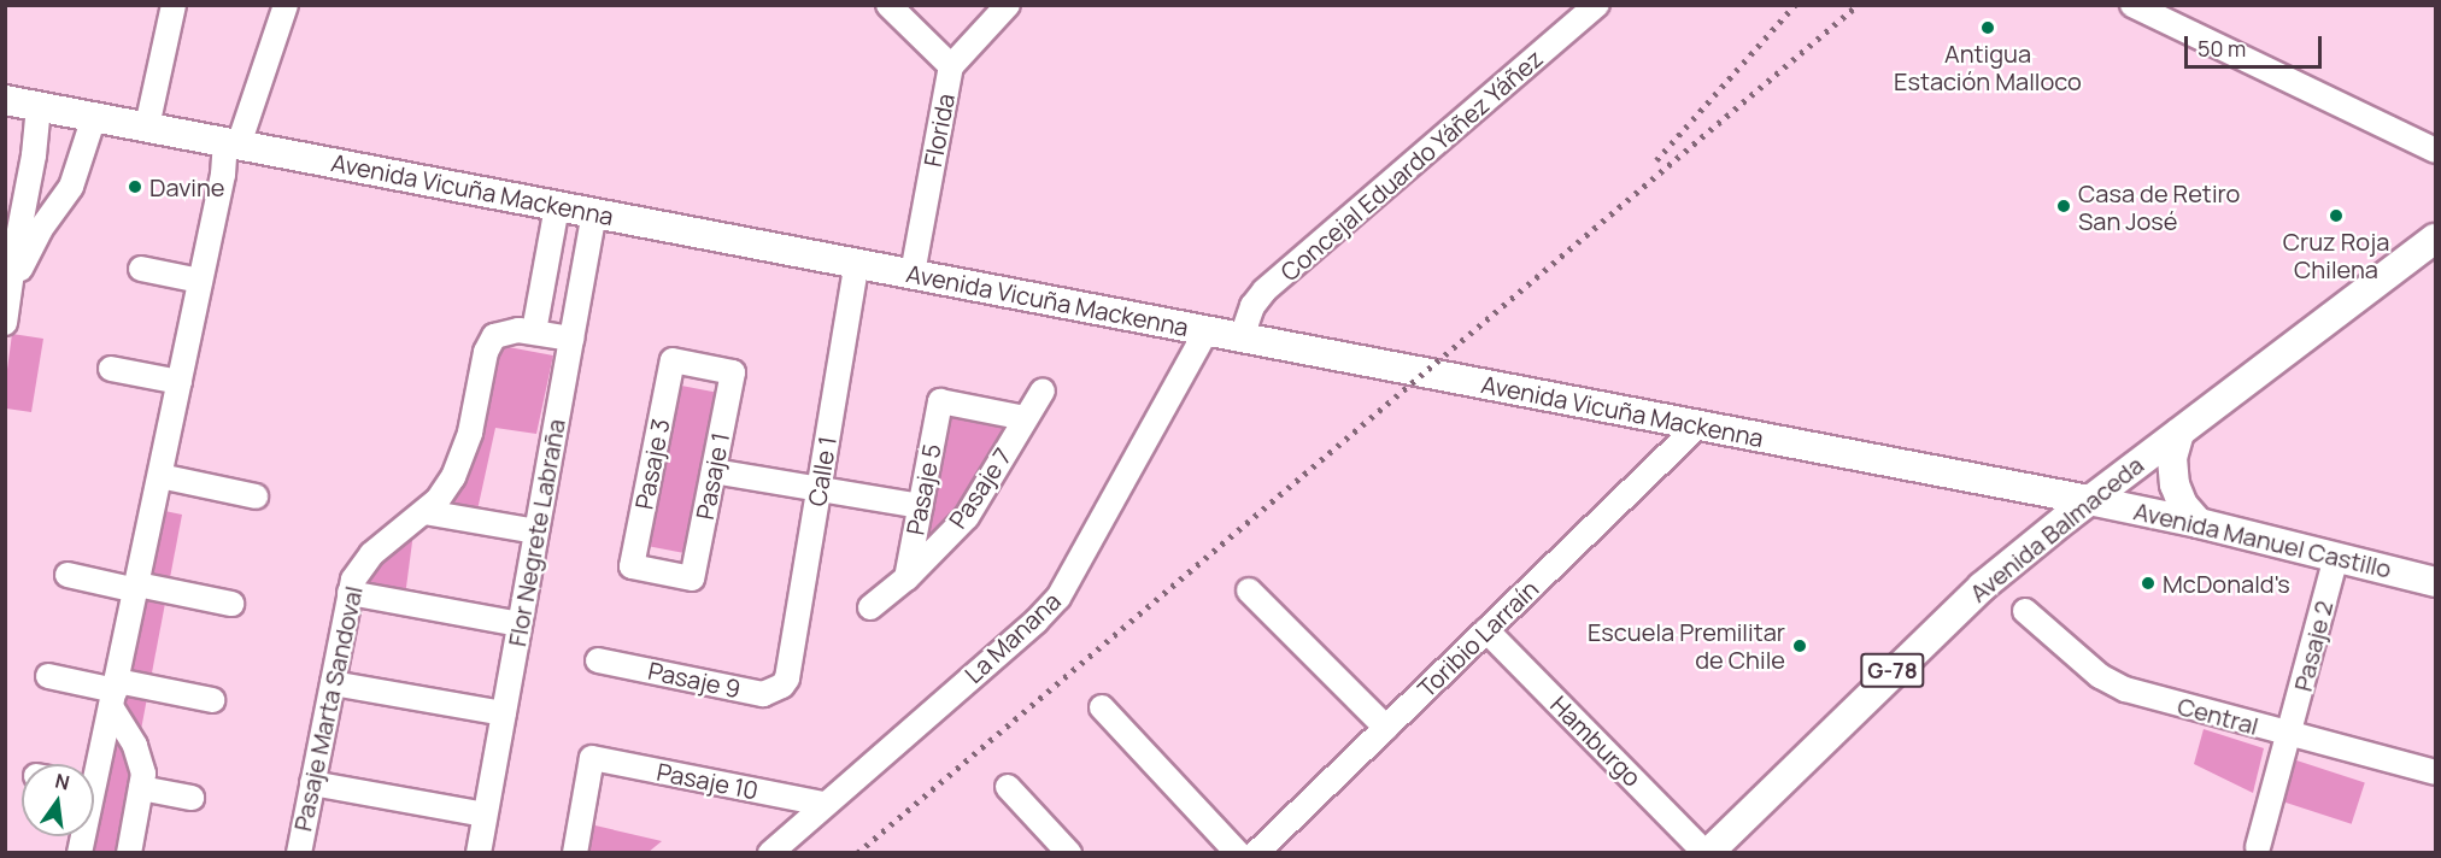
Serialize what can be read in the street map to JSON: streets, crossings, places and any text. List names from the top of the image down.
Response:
{
  "streets": {
    "main road": [
      "Avenida Vicuña Mackenna",
      "Avenida Balmaceda",
      "Avenida Manuel Castillo",
      "G-78"
    ],
    "street": [
      "Florida",
      "Concejal Eduardo Yáñez Yáñez",
      "Pasaje 3",
      "Calle 1",
      "Pasaje 1",
      "Pasaje 7",
      "Pasaje 5",
      "Flor Negrete Labraña",
      "La Manana",
      "Toribio Larraín",
      "Pasaje 2",
      "Pasaje 9",
      "Pasaje Marta Sandoval",
      "Central",
      "Hamburgo",
      "Pasaje 10"
    ]
  },
  "crossings": [
    ["Florida", "Avenida Vicuña Mackenna"],
    ["Concejal Eduardo Yáñez Yáñez", "Avenida Vicuña Mackenna"],
    ["Avenida Vicuña Mackenna", "Calle 1"],
    ["Avenida Vicuña Mackenna", "Avenida Balmaceda"],
    ["Avenida Vicuña Mackenna", "Flor Negrete Labraña"],
    ["Avenida Vicuña Mackenna", "Avenida Manuel Castillo"],
    ["Avenida Vicuña Mackenna", "La Manana"],
    ["Avenida Vicuña Mackenna", "Toribio Larraín"],
    ["Pasaje 3", "Pasaje 1"],
    ["Calle 1", "Pasaje 9"],
    ["Pasaje 7", "Pasaje 5"],
    ["Avenida Balmaceda", "Avenida Manuel Castillo"],
    ["Avenida Balmaceda", "Hamburgo"],
    ["Avenida Manuel Castillo", "Pasaje 2"],
    ["La Manana", "Pasaje 10"],
    ["Toribio Larraín", "Hamburgo"],
    ["Pasaje 2", "Central"]
  ],
  "places": [
    "Antigua Estación Malloco",
    "Davine",
    "Casa de Retiro San José",
    "Cruz Roja Chilena",
    "McDonald's",
    "Escuela Premilitar de Chile"
  ],
  "scale_bar": "50 m",
  "north": "top"
}
